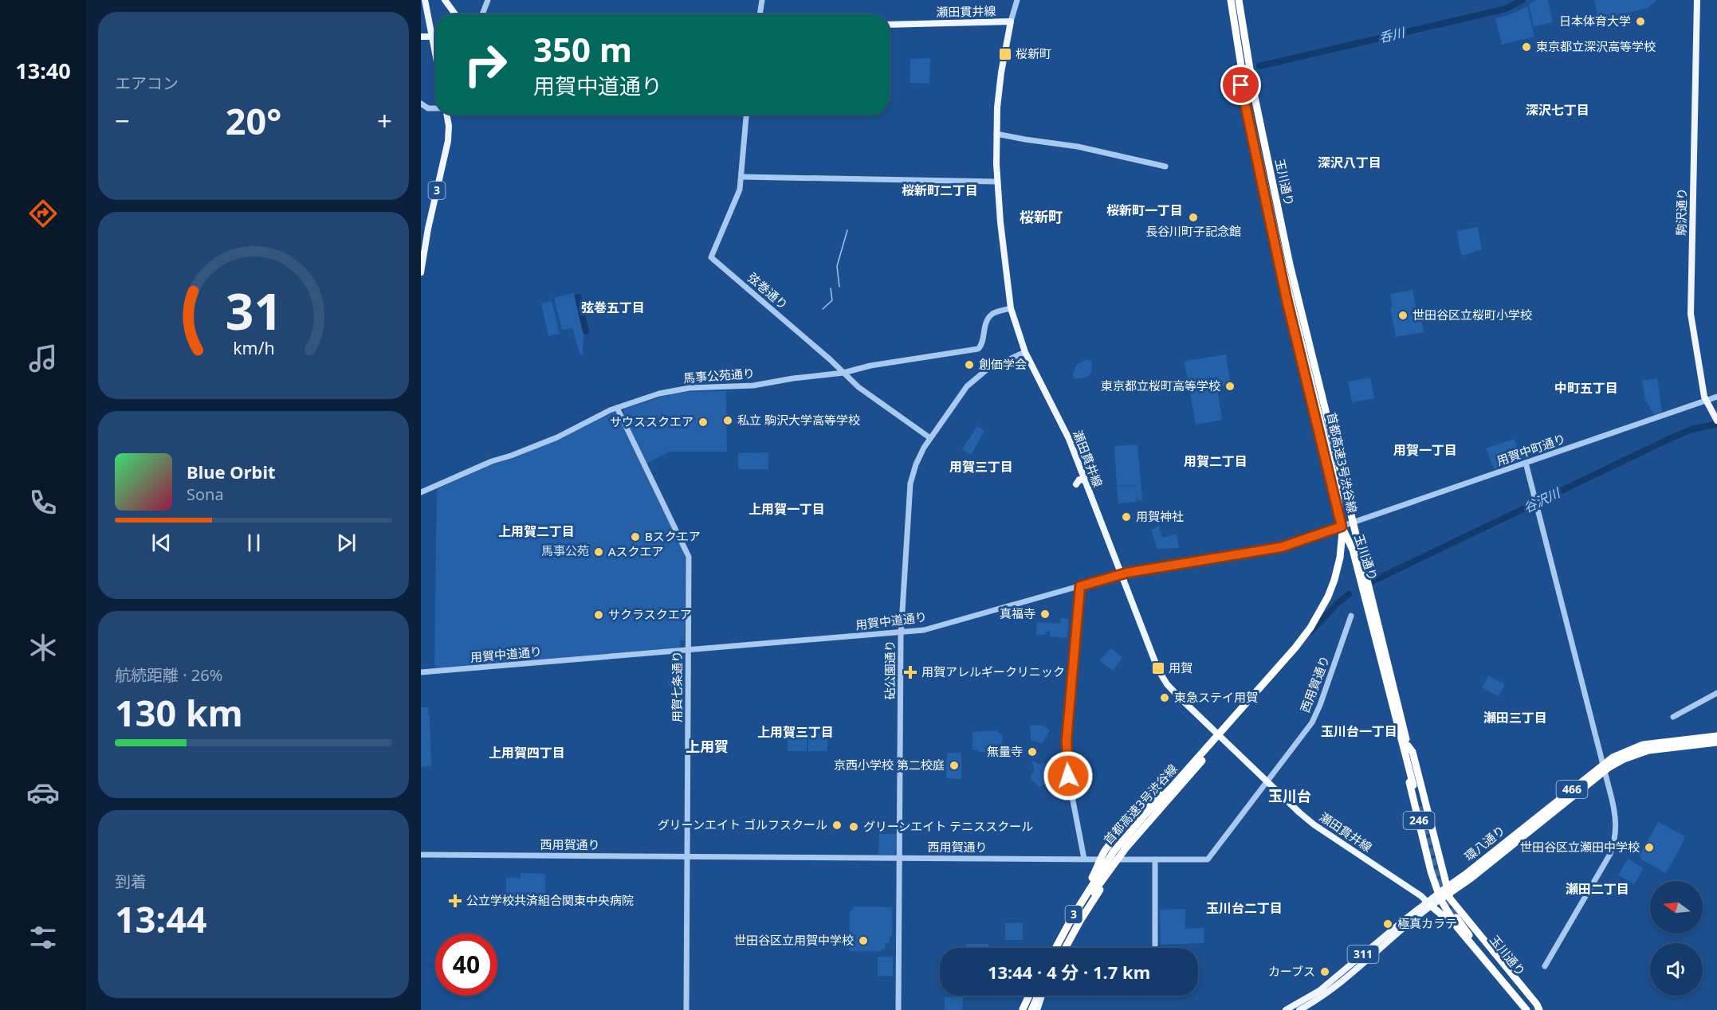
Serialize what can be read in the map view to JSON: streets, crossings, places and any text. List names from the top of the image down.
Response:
{
  "streets": {
    "highway": [
      "玉川通り",
      "3",
      "首都高速3号渋谷線",
      "466",
      "246",
      "環八通り"
    ],
    "main road": ["瀬田貫井線", "駒沢通り", "311"],
    "street": [
      "弦巻通り",
      "馬事公苑通り",
      "用賀中町通り",
      "用賀中道通り",
      "砧公園通り",
      "西用賀通り",
      "用賀七条通り"
    ]
  },
  "crossings": [
    ["瀬田貫井線", "馬事公苑通り"],
    ["瀬田貫井線", "用賀中道通り"],
    ["瀬田貫井線", "砧公園通り"],
    ["瀬田貫井線", "西用賀通り"],
    ["瀬田貫井線", "環八通り"],
    ["玉川通り", "用賀中町通り"],
    ["玉川通り", "首都高速3号渋谷線"],
    ["玉川通り", "用賀中道通り"],
    ["玉川通り", "246"],
    ["駒沢通り", "用賀中町通り"],
    ["弦巻通り", "馬事公苑通り"],
    ["弦巻通り", "砧公園通り"],
    ["馬事公苑通り", "用賀七条通り"],
    ["用賀中町通り", "用賀中道通り"],
    ["用賀中道通り", "砧公園通り"],
    ["用賀中道通り", "用賀七条通り"],
    ["砧公園通り", "西用賀通り"],
    ["西用賀通り", "用賀七条通り"],
    ["246", "環八通り"]
  ],
  "districts": [
    "深沢七丁目",
    "深沢八丁目",
    "桜新町二丁目",
    "桜新町一丁目",
    "桜新町",
    "弦巻五丁目",
    "中町五丁目",
    "用賀一丁目",
    "用賀二丁目",
    "用賀三丁目",
    "上用賀一丁目",
    "上用賀二丁目",
    "瀬田三丁目",
    "玉川台一丁目",
    "上用賀三丁目",
    "上用賀",
    "上用賀四丁目",
    "玉川台",
    "瀬田二丁目",
    "玉川台二丁目"
  ],
  "water": ["呑川", "谷沢川"],
  "parks": ["馬事公苑"],
  "places": {
    "other": [
      "日本体育大学",
      "東京都立深沢高等学校",
      "長谷川町子記念館",
      "世田谷区立桜町小学校",
      "創価学会",
      "東京都立桜町高等学校",
      "私立 駒沢大学高等学校",
      "サウススクエア",
      "用賀神社",
      "Bスクエア",
      "Aスクエア",
      "真福寺",
      "サクラスクエア",
      "東急ステイ用賀",
      "無量寺",
      "京西小学校 第二校庭",
      "グリーンエイト ゴルフスクール",
      "グリーンエイト テニススクール",
      "世田谷区立瀬田中学校",
      "極真カラテ",
      "世田谷区立用賀中学校",
      "カーブス"
    ],
    "transit": ["桜新町", "用賀"],
    "health": ["用賀アレルギークリニック", "公立学校共済組合関東中央病院"]
  },
  "north": "left",
  "page": {
    "tabs": "13:40",
    "tile": [
      "エアコン",
      ["航続距離 · 26%", "130 km"],
      ["到着", "13:44"]
    ],
    "turn": ["350 m", "用賀中道通り"],
    "heat": ["−", "20°", "+"],
    "song": ["Blue Orbit", "Sona"],
    "limit": "40",
    "trip": "13:44 · 4 分 · 1.7 km",
    "gauge": ["31", "km/h"]
  }
}
